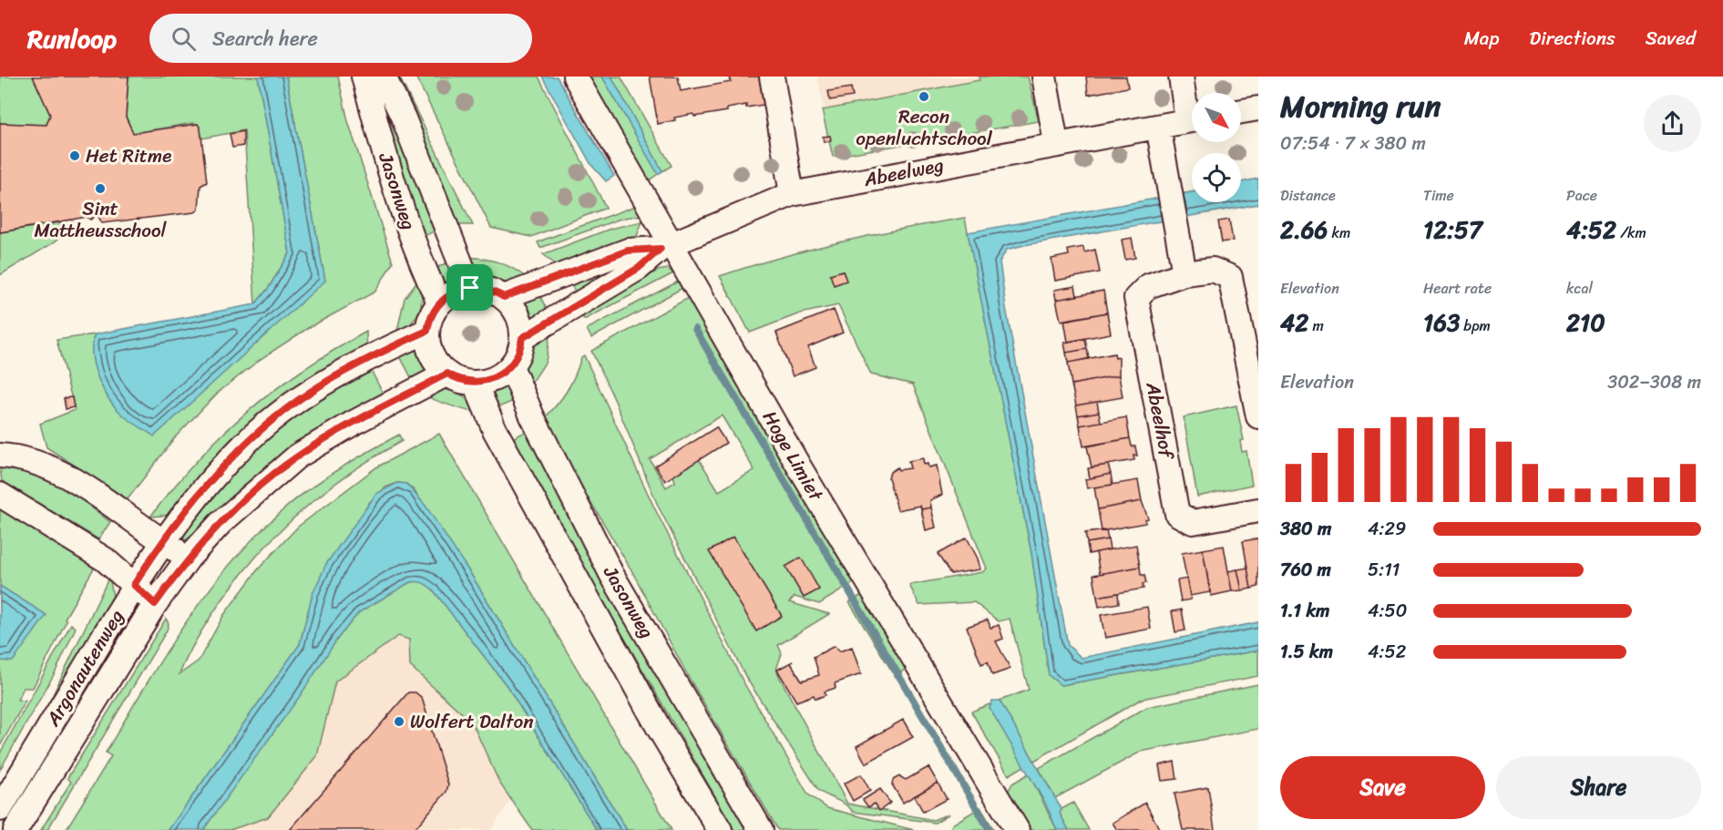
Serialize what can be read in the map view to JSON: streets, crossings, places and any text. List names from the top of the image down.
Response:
{
  "streets": {
    "street": [
      "Abeelweg",
      "Jasonweg",
      "Abeelhof",
      "Hoge Limiet",
      "Argonautenweg"
    ]
  },
  "crossings": [
    ["Abeelweg", "Jasonweg"],
    ["Abeelweg", "Hoge Limiet"],
    ["Abeelweg", "Argonautenweg"],
    ["Jasonweg", "Argonautenweg"]
  ],
  "places": [
    "Recon openluchtschool",
    "Het Ritme",
    "Sint Mattheusschool",
    "Wolfert Dalton"
  ],
  "north": "bottom right",
  "page": {
    "header": "Runloop",
    "search": "Search here",
    "nav": ["Map", "Directions", "Saved"],
    "heading": ["Morning run", "07:54 · 7 × 380 m"],
    "stats": [
      ["Distance", "2.66 km"],
      ["Time", "12:57"],
      ["Pace", "4:52 /km"],
      ["Elevation", "42 m"],
      ["Heart rate", "163 bpm"],
      ["kcal", "210"]
    ],
    "chart": ["Elevation", "302–308 m"],
    "list": [
      {
        "name": "380 m",
        "note": "4:29"
      },
      {
        "name": "760 m",
        "note": "5:11"
      },
      {
        "name": "1.1 km",
        "note": "4:50"
      },
      {
        "name": "1.5 km",
        "note": "4:52"
      }
    ],
    "buttons": ["Save", "Share"]
  }
}
